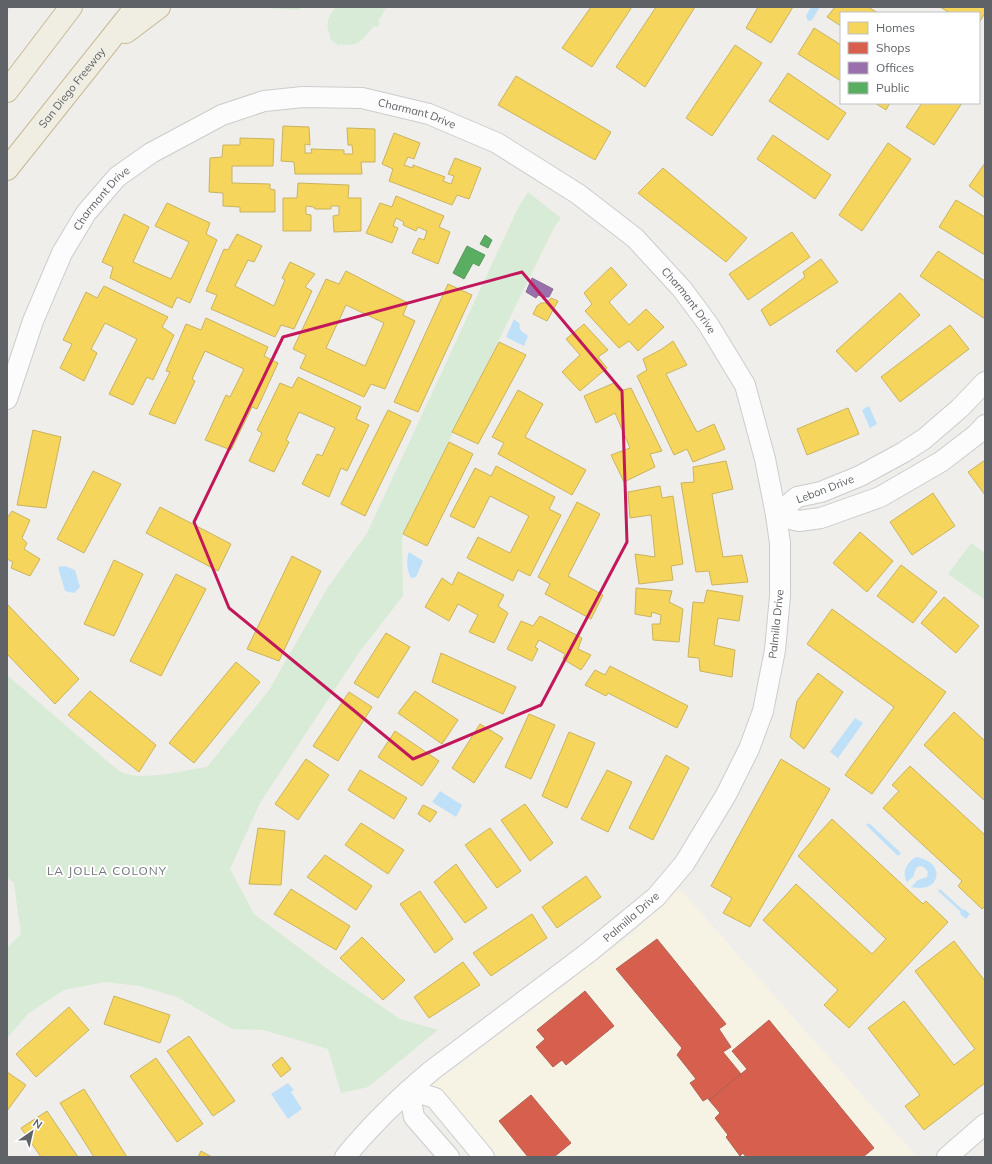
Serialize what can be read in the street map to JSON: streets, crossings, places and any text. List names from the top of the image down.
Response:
{
  "streets": {
    "highway": ["San Diego Freeway"],
    "street": ["Charmant Drive", "Lebon Drive", "Palmilla Drive"]
  },
  "crossings": [
    ["Charmant Drive", "Lebon Drive"],
    ["Charmant Drive", "Palmilla Drive"],
    ["Lebon Drive", "Palmilla Drive"]
  ],
  "districts": ["LA JOLLA COLONY"],
  "legend": [
    "Homes",
    "Shops",
    "Offices",
    "Public"
  ],
  "north": "top right"
}
